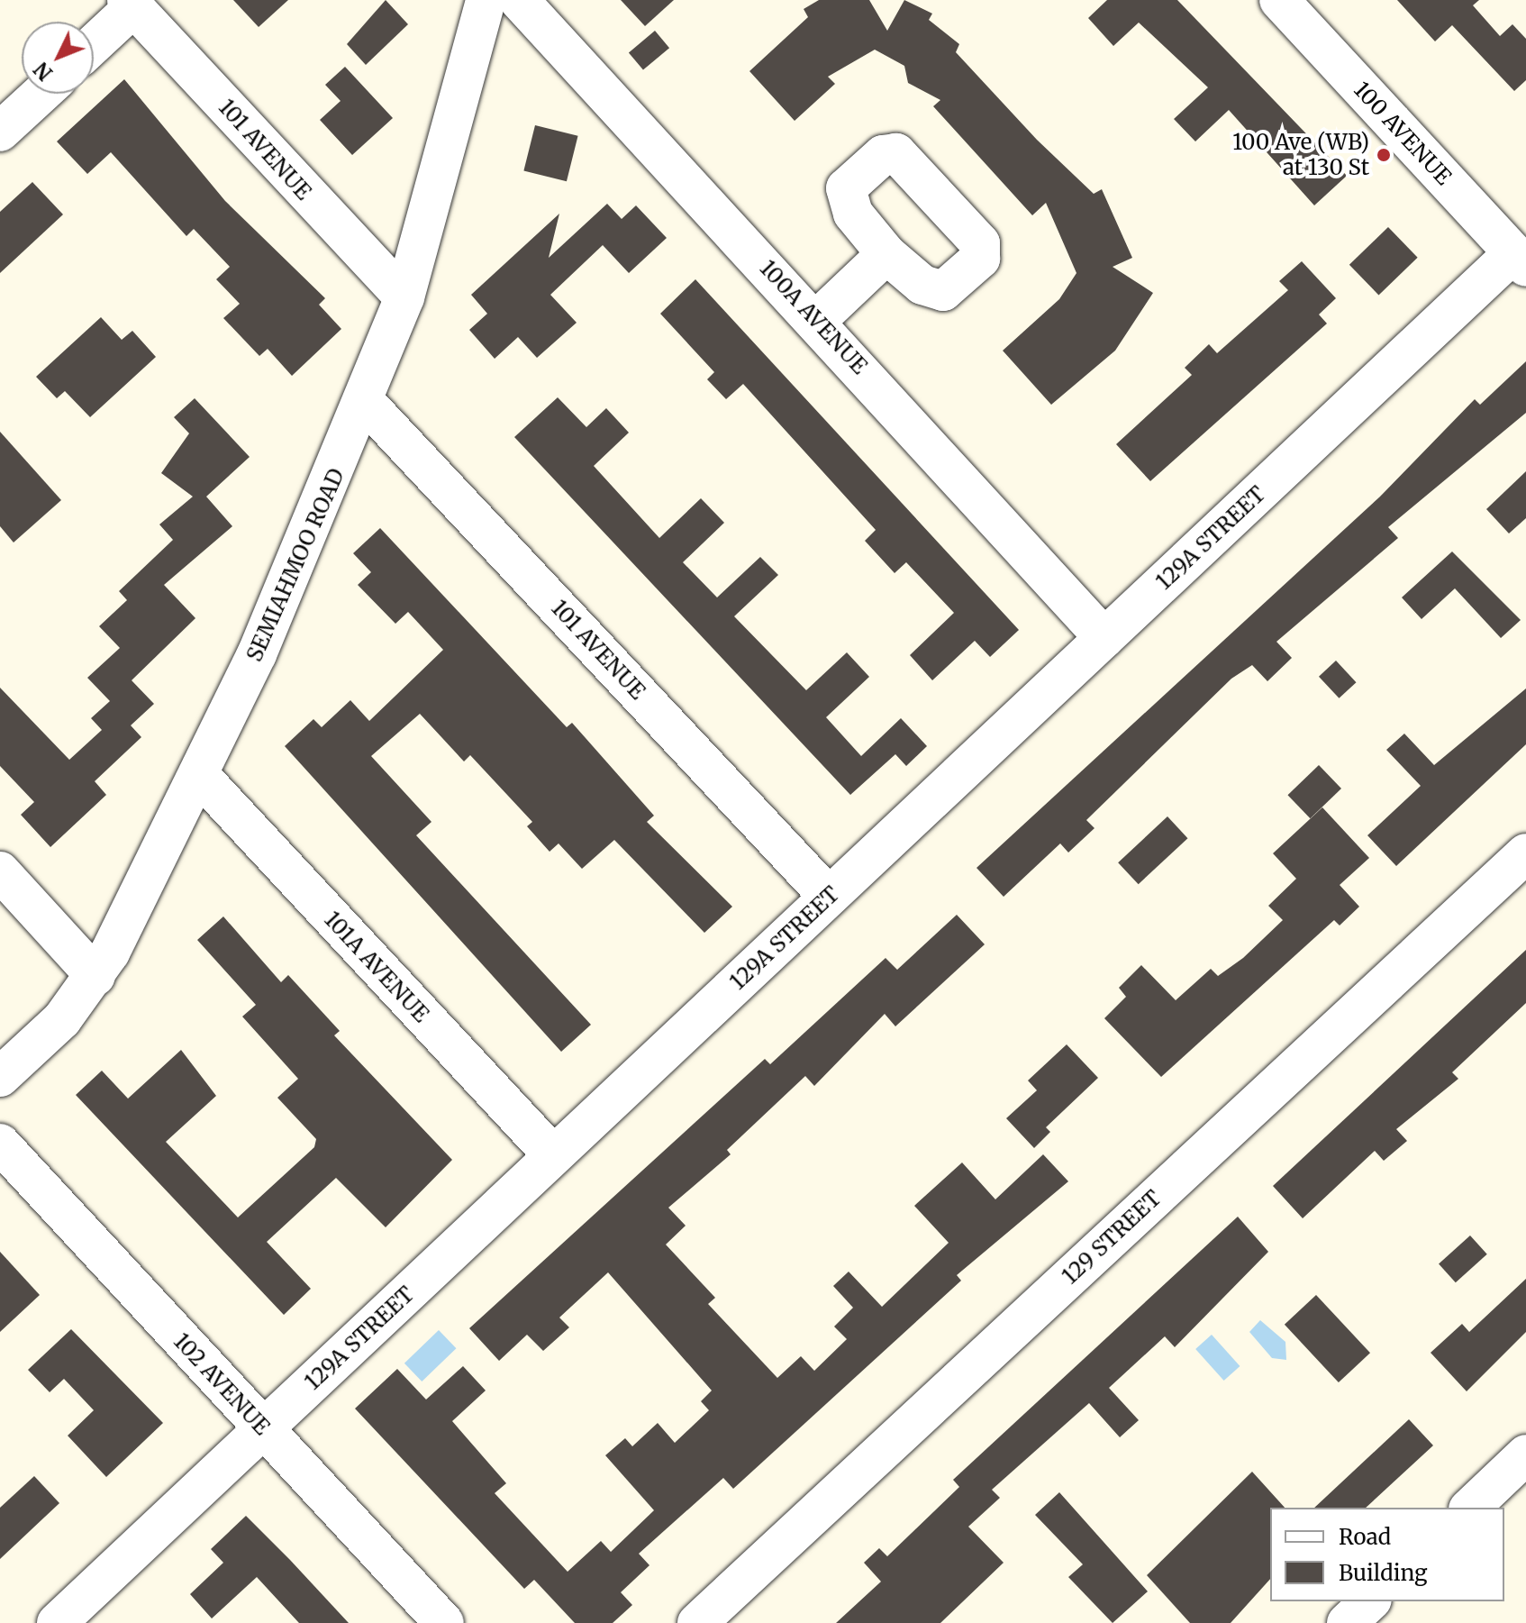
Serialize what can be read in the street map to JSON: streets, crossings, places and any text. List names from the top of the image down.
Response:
{
  "streets": {
    "street": [
      "100 AVENUE",
      "101 AVENUE",
      "100A AVENUE",
      "129A STREET",
      "SEMIAHMOO ROAD",
      "101A AVENUE",
      "129 STREET",
      "102 AVENUE"
    ]
  },
  "crossings": [
    ["100 AVENUE", "129A STREET"],
    ["101 AVENUE", "129A STREET"],
    ["101 AVENUE", "SEMIAHMOO ROAD"],
    ["100A AVENUE", "129A STREET"],
    ["129A STREET", "101A AVENUE"],
    ["129A STREET", "102 AVENUE"],
    ["SEMIAHMOO ROAD", "101A AVENUE"]
  ],
  "places": ["100 Ave (WB) at 130 St"],
  "legend": ["Road", "Building"],
  "north": "bottom left"
}
